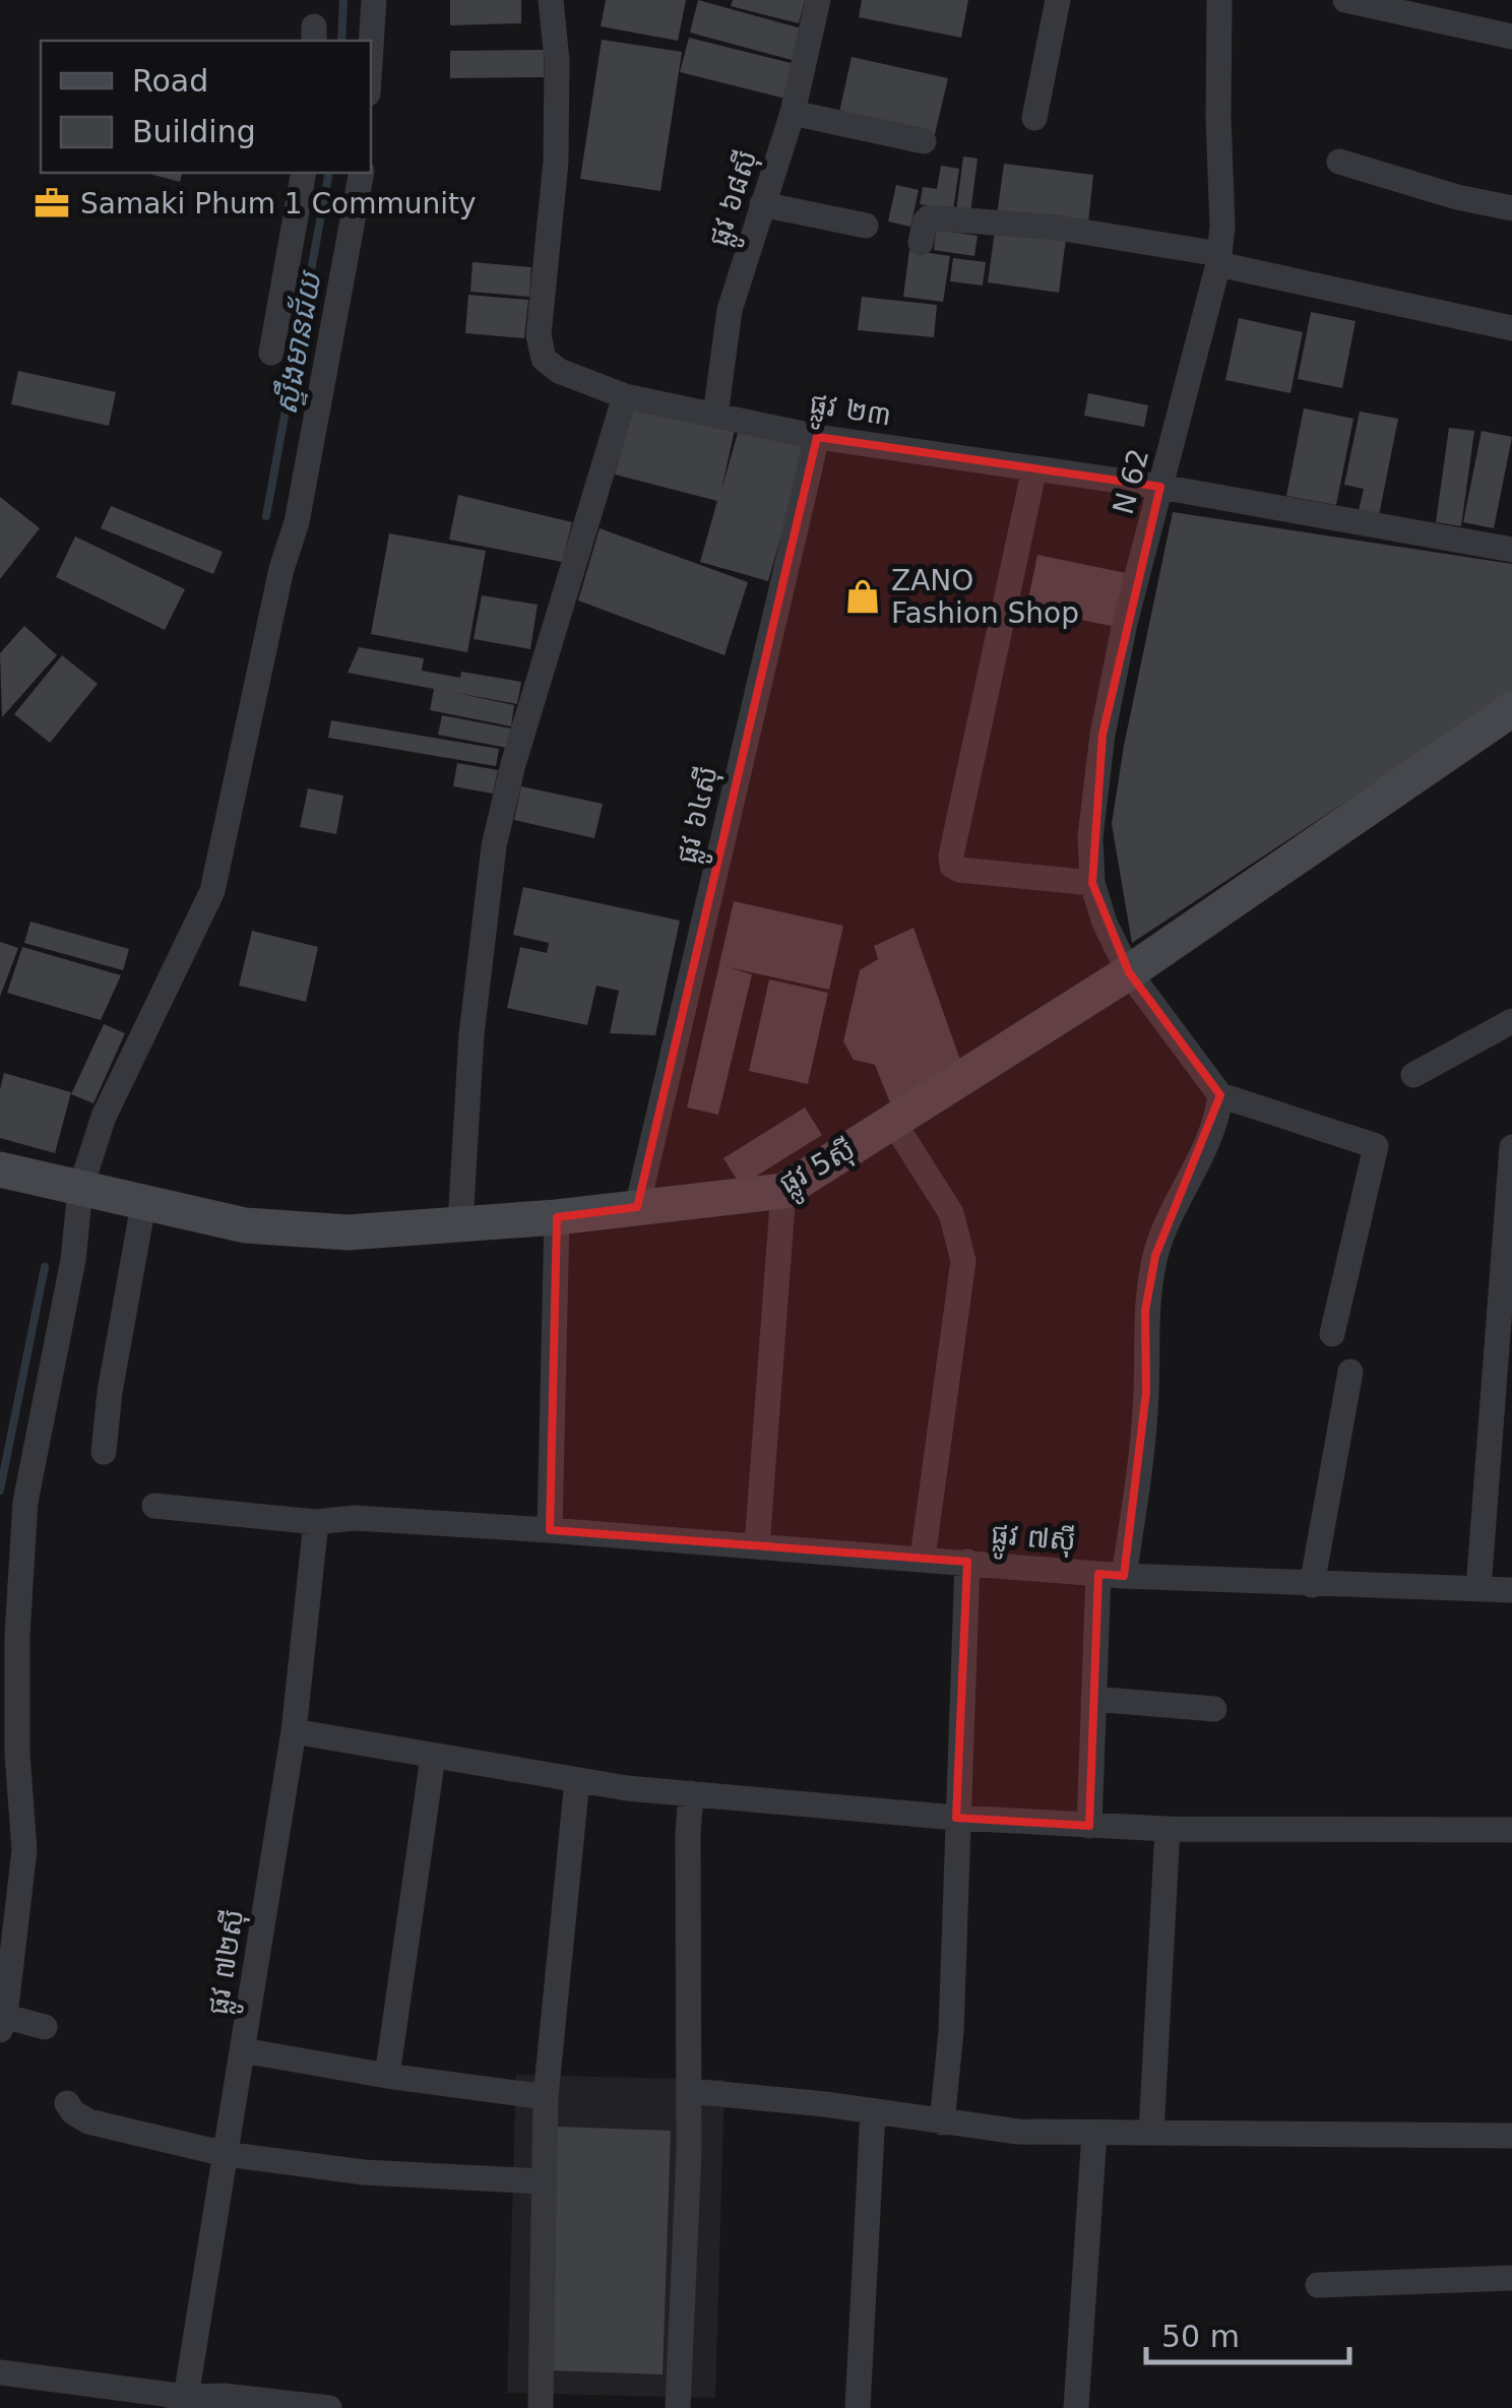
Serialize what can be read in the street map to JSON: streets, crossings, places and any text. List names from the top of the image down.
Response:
{
  "streets": {
    "street": [
      "ផ្លូវ ៦៨ស៊ី",
      "ផ្លូវ ២៣",
      "N 62",
      "ផ្លូវ ៦៤ស៊ី",
      "ផ្លូវ 5ស៊ី",
      "ផ្លូវ ៧ស៊ី",
      "ផ្លូវ ៧២ស៊ី"
    ]
  },
  "crossings": [
    ["ផ្លូវ ៦៨ស៊ី", "ផ្លូវ ២៣"],
    ["ផ្លូវ ២៣", "N 62"],
    ["ផ្លូវ ២៣", "ផ្លូវ ៦៤ស៊ី"],
    ["N 62", "ផ្លូវ 5ស៊ី"],
    ["ផ្លូវ ៦៤ស៊ី", "ផ្លូវ 5ស៊ី"],
    ["ផ្លូវ ៧ស៊ី", "ផ្លូវ ៧២ស៊ី"]
  ],
  "water": ["ស្ទឹងមានជ័យ"],
  "places": {
    "office": ["Samaki Phum 1 Community"],
    "shop": ["ZANO Fashion Shop"]
  },
  "legend": ["Road", "Building"],
  "scale_bar": "50 m"
}
